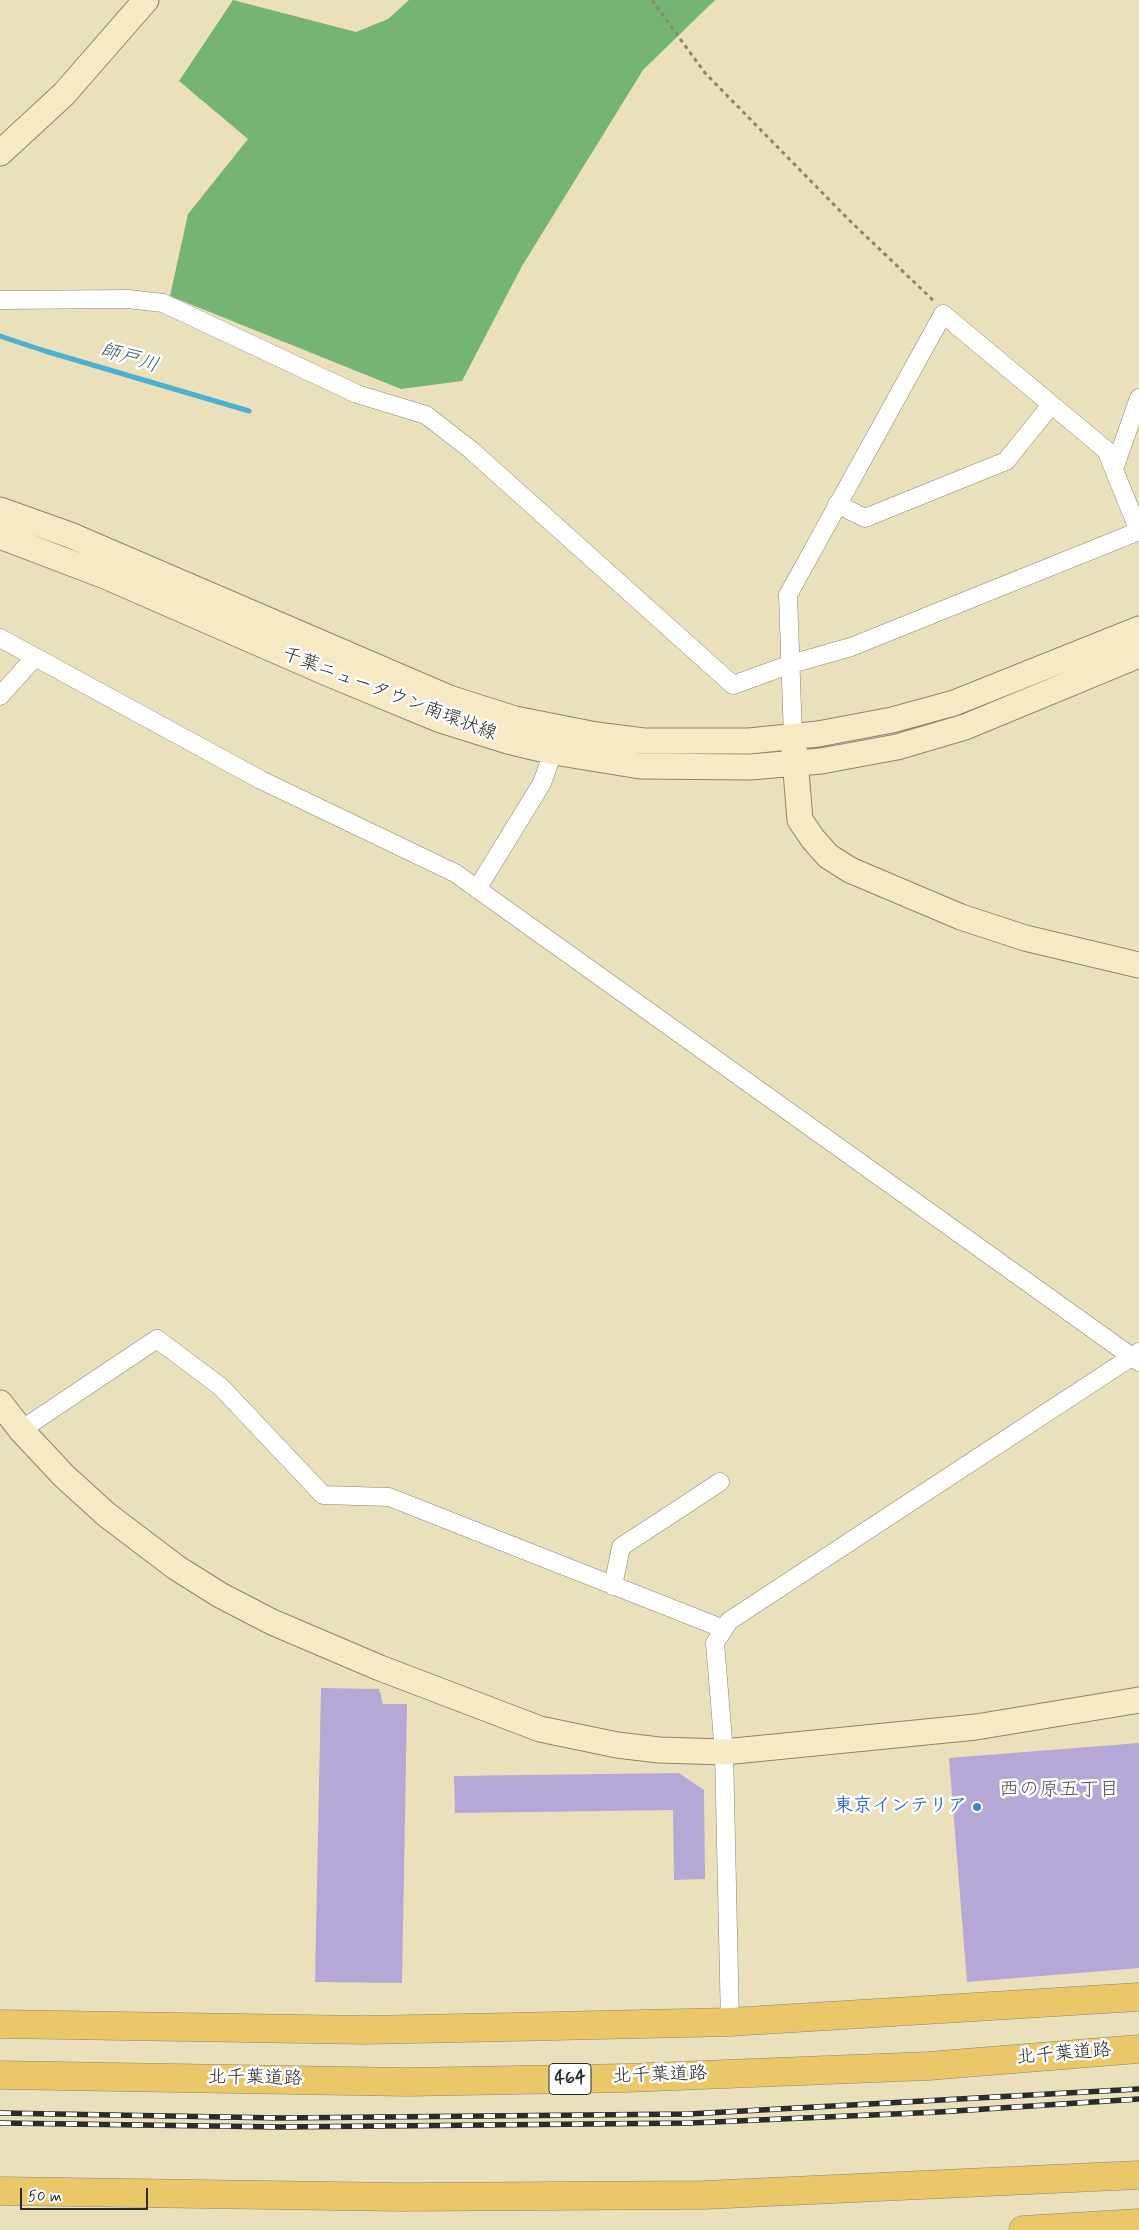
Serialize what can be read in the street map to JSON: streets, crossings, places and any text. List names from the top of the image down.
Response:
{
  "streets": {
    "highway": ["北千葉道路", "464"],
    "main road": ["千葉ニュータウン南環状線"]
  },
  "districts": ["西の原五丁目"],
  "water": ["師戸川"],
  "places": ["東京インテリア"],
  "scale_bar": "50 m"
}
